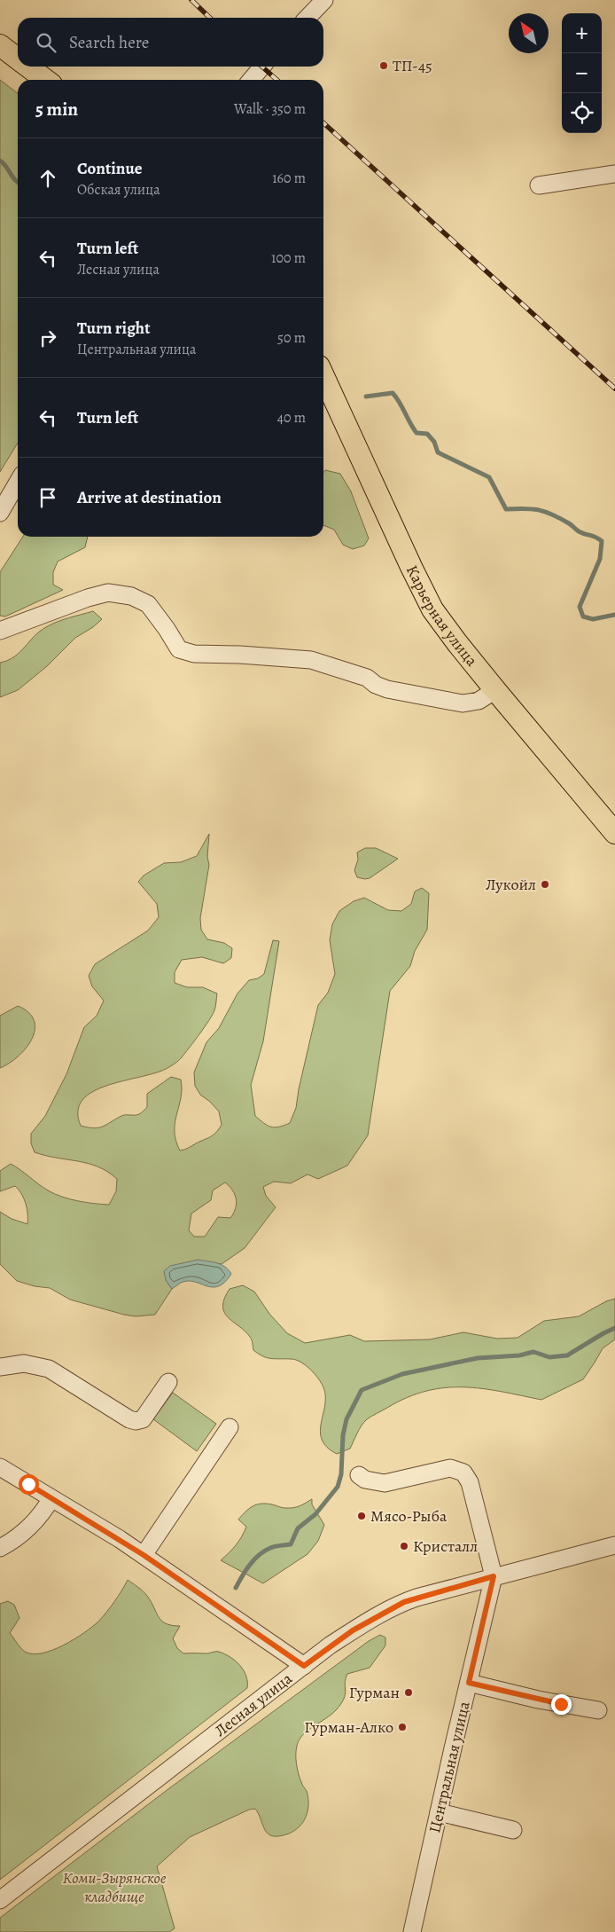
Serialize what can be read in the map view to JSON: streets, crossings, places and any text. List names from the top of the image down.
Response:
{
  "streets": {
    "main road": ["Карьерная улица"],
    "street": ["Лесная улица", "Центральная улица"]
  },
  "crossings": [
    ["Лесная улица", "Центральная улица"]
  ],
  "parks": ["Коми-Зырянское кладбище"],
  "places": [
    "ТП-45",
    "Лукойл",
    "Мясо-Рыба",
    "Кристалл",
    "Гурман",
    "Гурман-Алко"
  ],
  "north": "top left",
  "page": {
    "map_buttons": ["+", "−"],
    "search": "Search here",
    "heading": ["5 min", "Walk · 350 m"],
    "list": [
      ["Continue", "Обская улица", "160 m"],
      ["Turn left", "Лесная улица", "100 m"],
      ["Turn right", "Центральная улица", "50 m"],
      ["Turn left", "40 m"],
      "Arrive at destination"
    ]
  }
}
